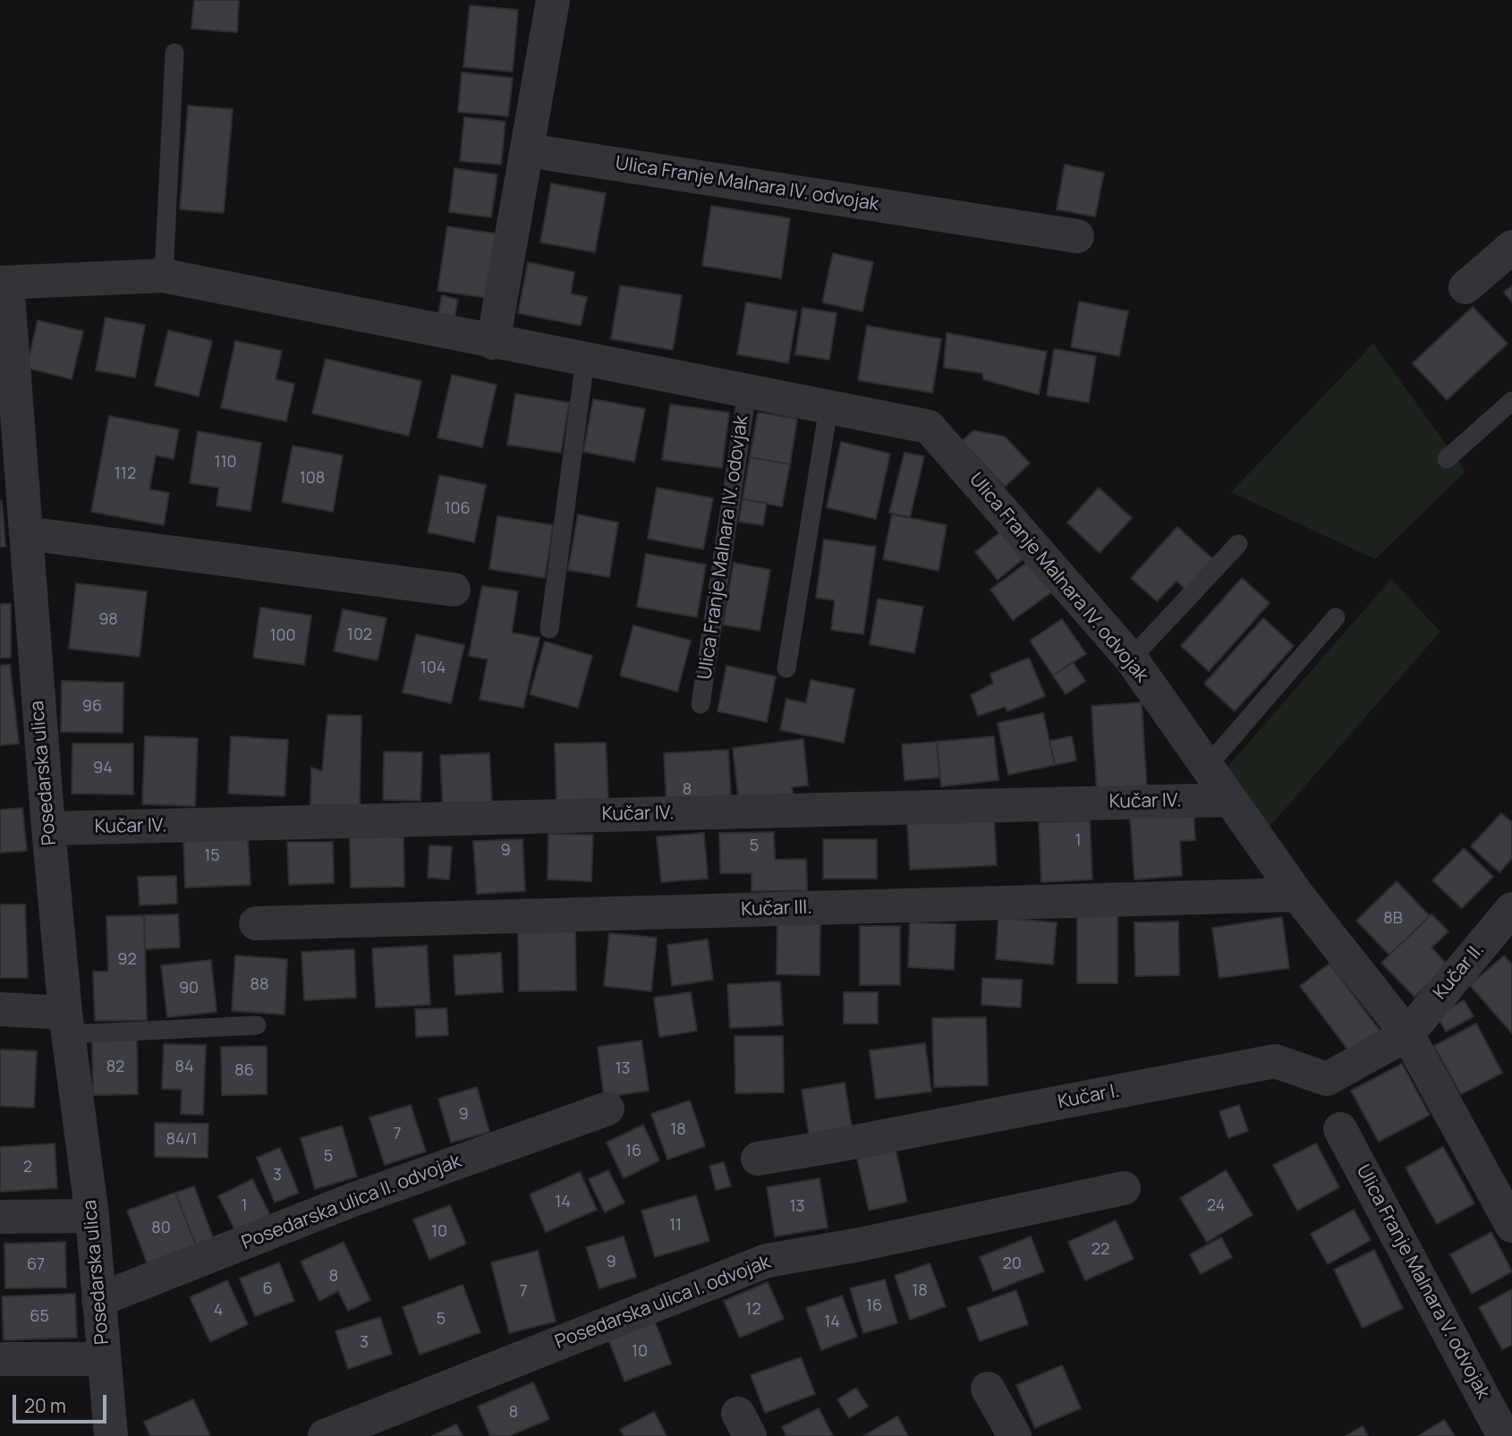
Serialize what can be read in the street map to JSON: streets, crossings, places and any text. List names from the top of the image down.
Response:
{
  "streets": {
    "street": [
      "Ulica Franje Malnara IV. odvojak",
      "Posedarska ulica",
      "Kučar IV.",
      "Kučar III.",
      "Kučar II.",
      "Kučar I.",
      "Posedarska ulica II. odvojak",
      "Ulica Franje Malnara V. odvojak",
      "Posedarska ulica I. odvojak"
    ],
    "lane": ["Ulica Franje Malnara IV. odovjak"]
  },
  "crossings": [
    ["Ulica Franje Malnara IV. odvojak", "Ulica Franje Malnara IV. odovjak"],
    ["Ulica Franje Malnara IV. odvojak", "Posedarska ulica"],
    ["Ulica Franje Malnara IV. odvojak", "Kučar IV."],
    ["Ulica Franje Malnara IV. odvojak", "Kučar III."],
    ["Ulica Franje Malnara IV. odvojak", "Kučar II."],
    ["Ulica Franje Malnara IV. odvojak", "Kučar I."],
    ["Posedarska ulica", "Kučar IV."],
    ["Posedarska ulica", "Posedarska ulica II. odvojak"],
    ["Kučar II.", "Kučar I."]
  ],
  "house_numbers": [
    "110",
    "112",
    "108",
    "106",
    "98",
    "102",
    "100",
    "104",
    "96",
    "94",
    "8",
    "1",
    "5",
    "9",
    "15",
    "8B",
    "92",
    "88",
    "90",
    "82",
    "84",
    "13",
    "86",
    "9",
    "18",
    "7",
    "84/1",
    "16",
    "5",
    "2",
    "3",
    "14",
    "1",
    "24",
    "13",
    "11",
    "80",
    "10",
    "22",
    "9",
    "20",
    "67",
    "8",
    "6",
    "18",
    "7",
    "16",
    "12",
    "4",
    "65",
    "5",
    "14",
    "3",
    "10",
    "8"
  ],
  "scale_bar": "20 m"
}
